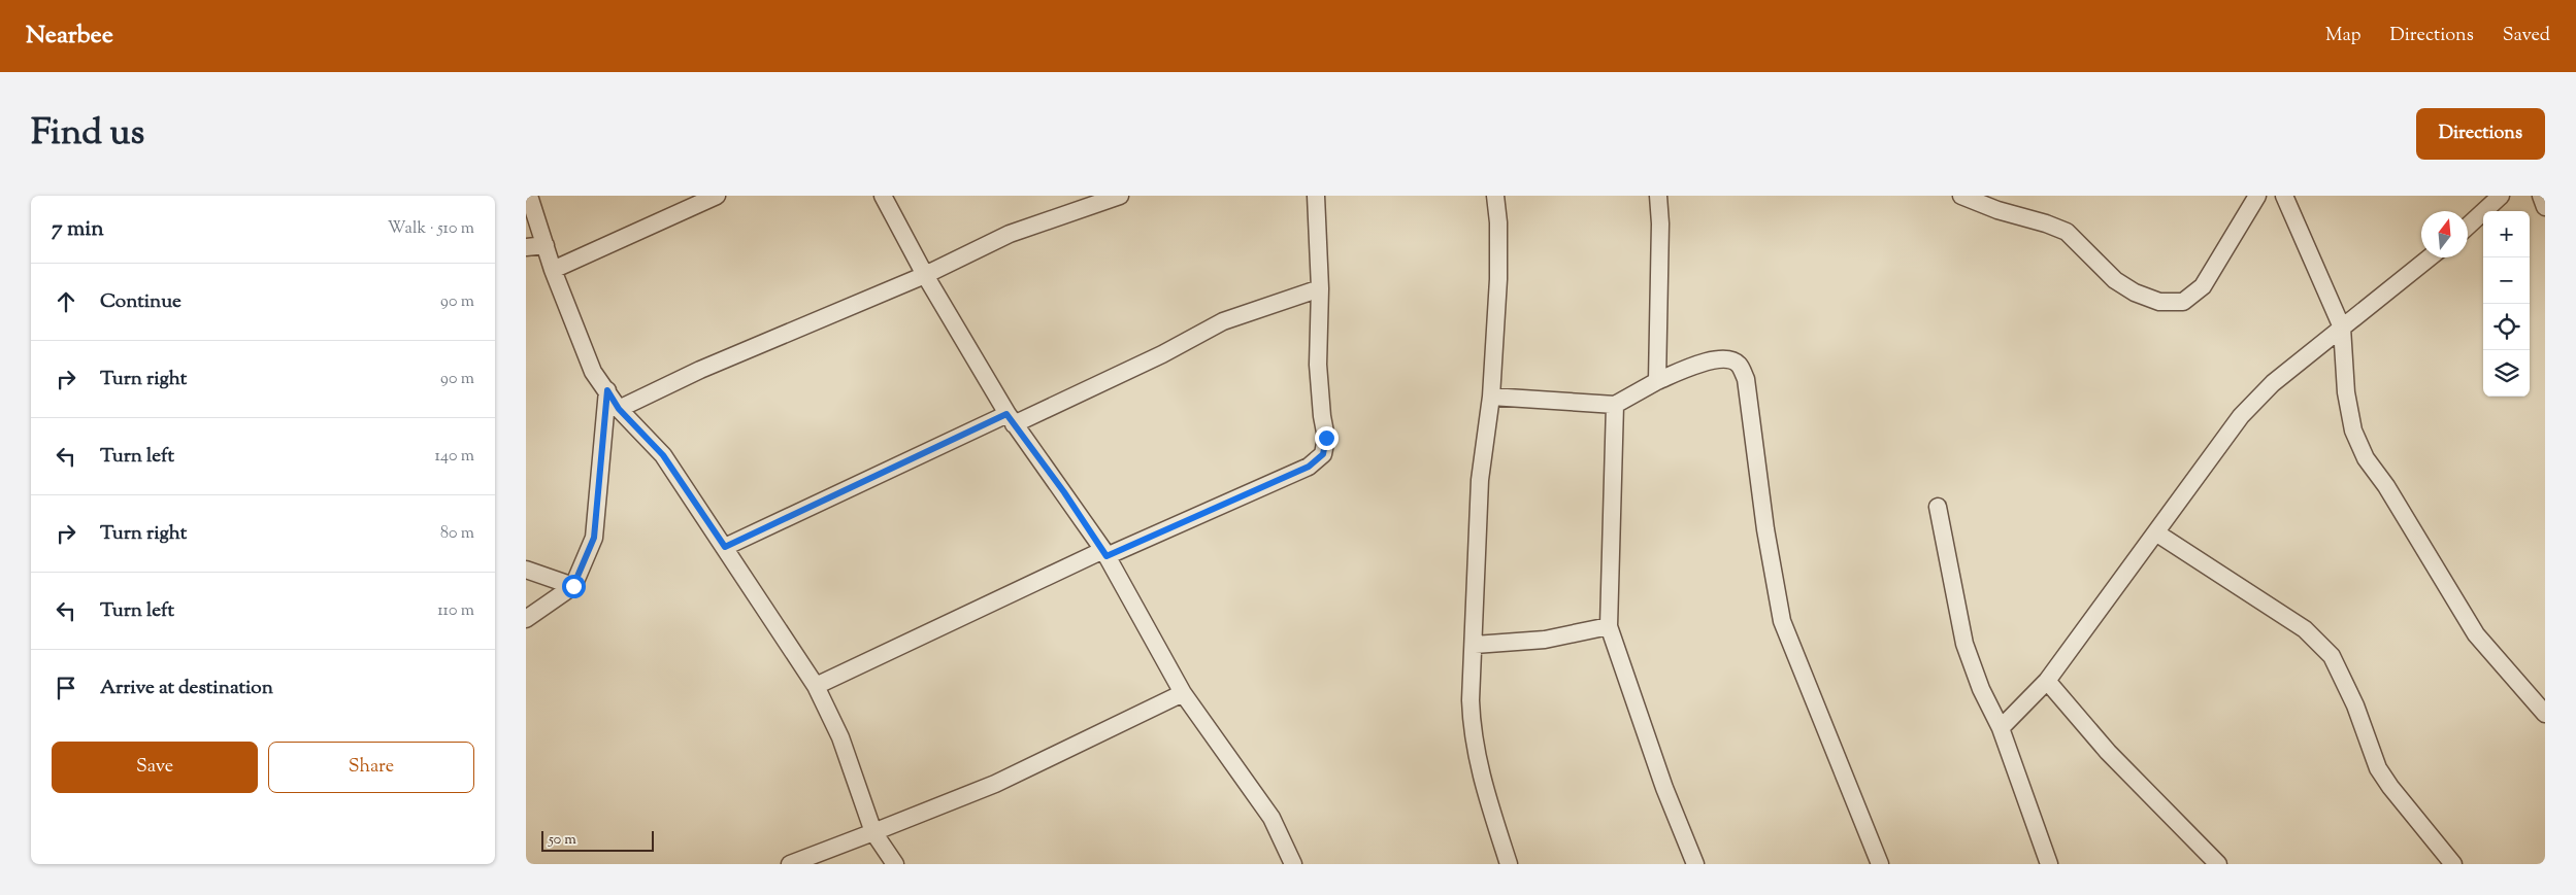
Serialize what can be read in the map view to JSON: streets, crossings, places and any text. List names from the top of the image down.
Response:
{
  "scale_bar": "50 m",
  "north": "top",
  "page": {
    "header": "Nearbee",
    "nav": ["Map", "Directions", "Saved"],
    "title": "Find us",
    "buttons": [
      "Directions",
      ["Save", "Share"]
    ],
    "heading": ["7 min", "Walk · 510 m"],
    "map_buttons": ["+", "−"],
    "list": [
      ["Continue", "90 m"],
      ["Turn right", "90 m"],
      ["Turn left", "140 m"],
      ["Turn right", "80 m"],
      ["Turn left", "110 m"],
      "Arrive at destination"
    ],
    "scale": "50 m"
  }
}
